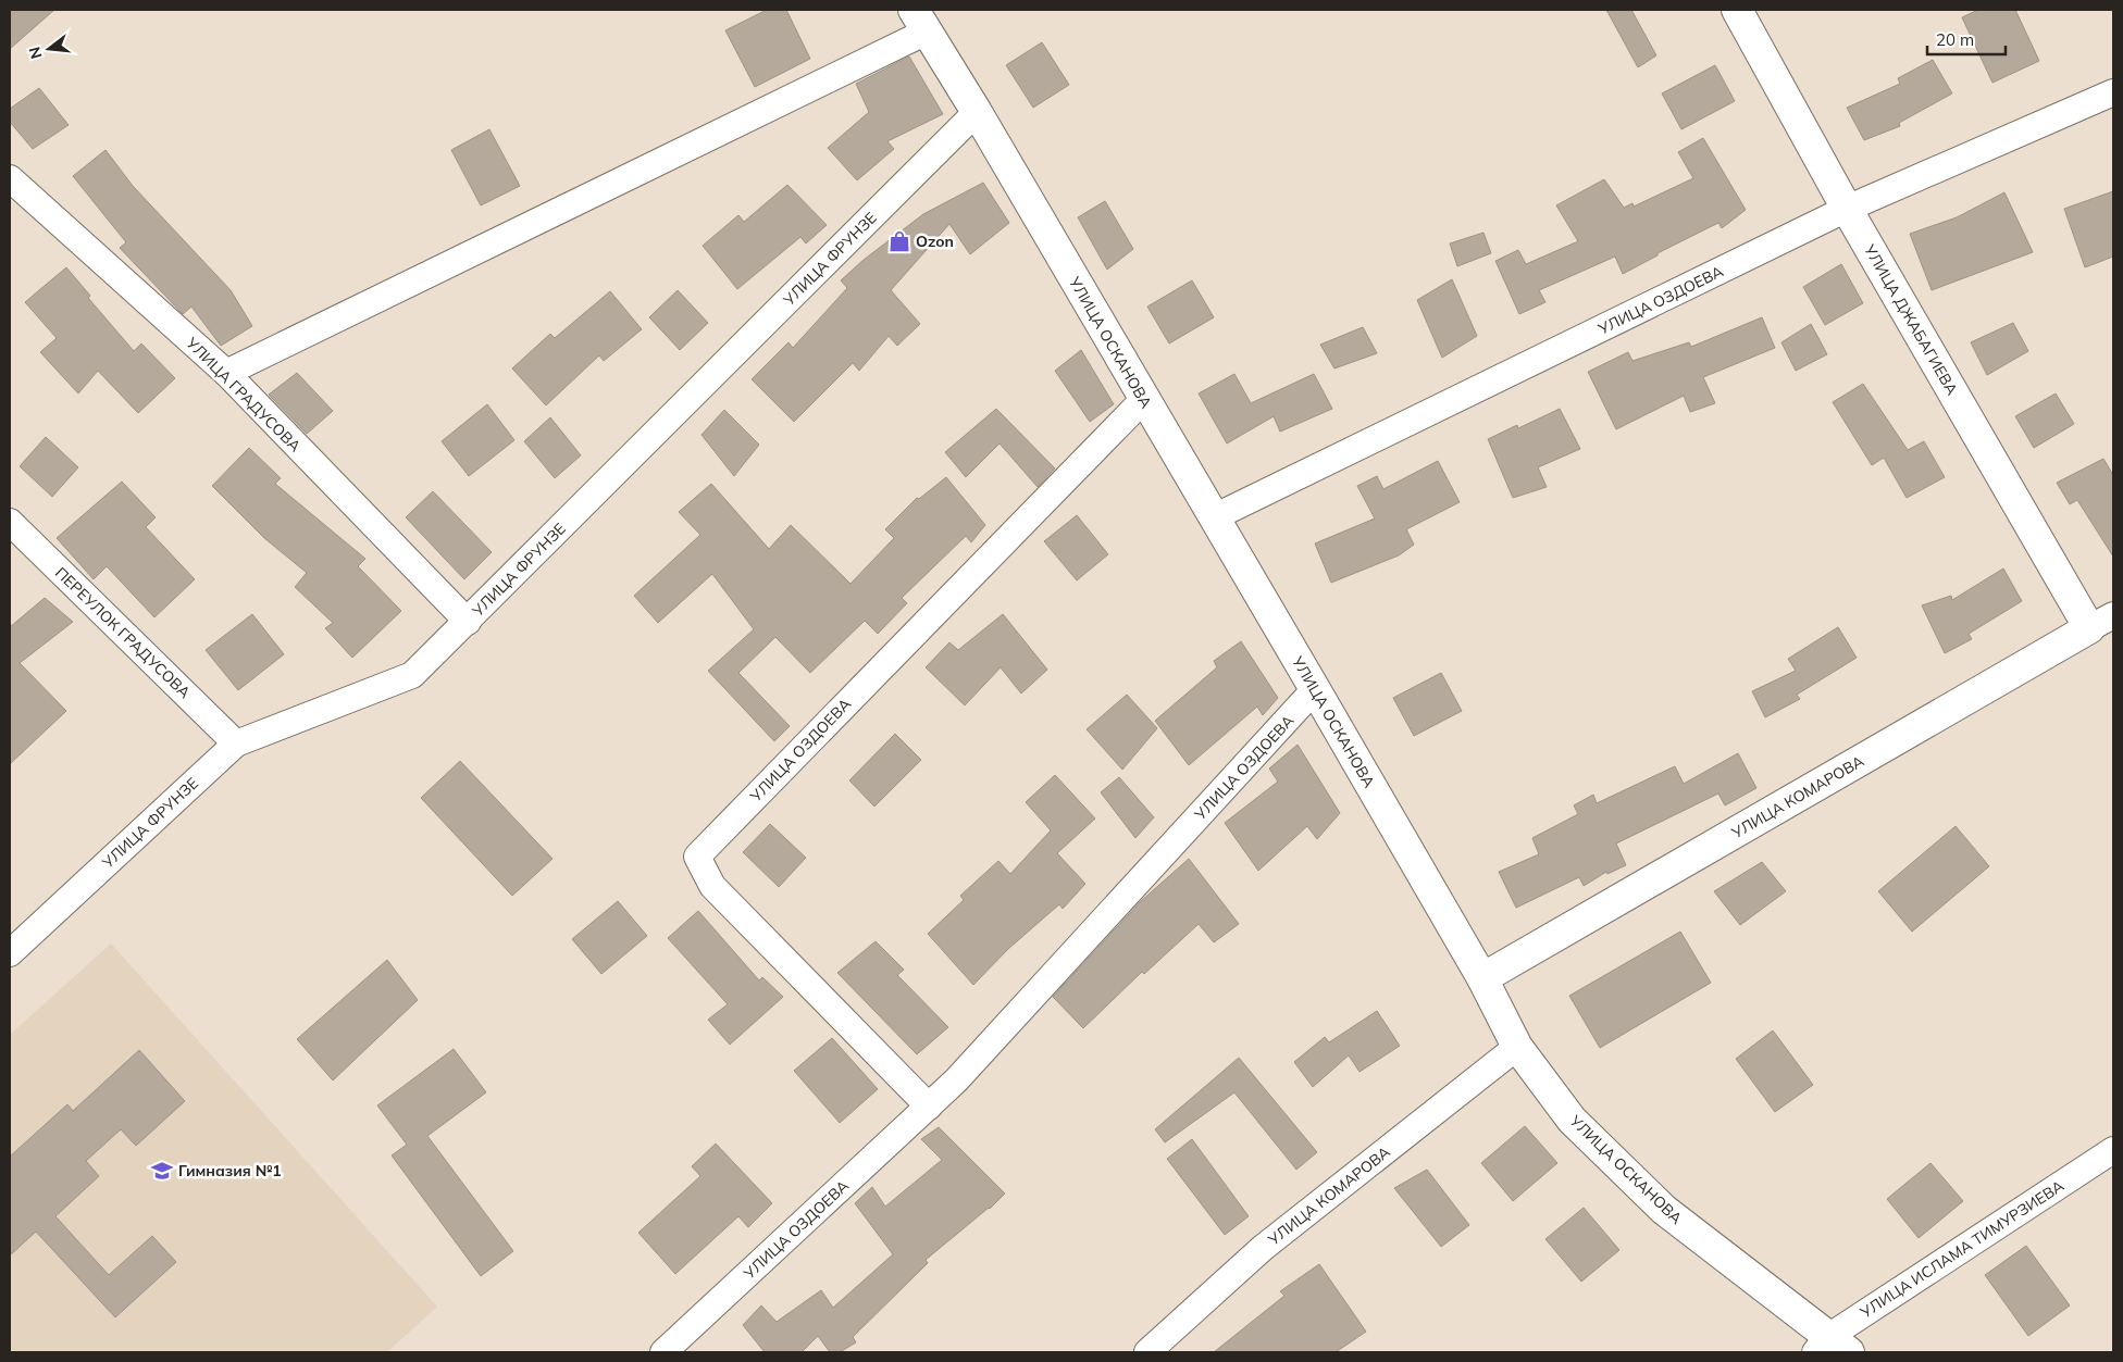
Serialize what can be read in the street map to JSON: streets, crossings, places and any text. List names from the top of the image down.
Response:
{
  "streets": {
    "main road": ["УЛИЦА ДЖАБАГИЕВА", "УЛИЦА ОСКАНОВА", "УЛИЦА КОМАРОВА"],
    "street": [
      "УЛИЦА ФРУНЗЕ",
      "УЛИЦА ОЗДОЕВА",
      "УЛИЦА ГРАДУСОВА",
      "ПЕРЕУЛОК ГРАДУСОВА",
      "УЛИЦА ИСЛАМА ТИМУРЗИЕВА"
    ]
  },
  "crossings": [
    ["УЛИЦА ФРУНЗЕ", "УЛИЦА ОСКАНОВА"],
    ["УЛИЦА ФРУНЗЕ", "УЛИЦА ГРАДУСОВА"],
    ["УЛИЦА ФРУНЗЕ", "ПЕРЕУЛОК ГРАДУСОВА"],
    ["УЛИЦА ОЗДОЕВА", "УЛИЦА ДЖАБАГИЕВА"],
    ["УЛИЦА ОЗДОЕВА", "УЛИЦА ОСКАНОВА"],
    ["УЛИЦА ДЖАБАГИЕВА", "УЛИЦА КОМАРОВА"],
    ["УЛИЦА ОСКАНОВА", "УЛИЦА КОМАРОВА"],
    ["УЛИЦА ОСКАНОВА", "УЛИЦА ИСЛАМА ТИМУРЗИЕВА"]
  ],
  "places": {
    "shop": ["Ozon"],
    "school or university": ["Гимназия №1"]
  },
  "scale_bar": "20 m",
  "north": "left"
}
